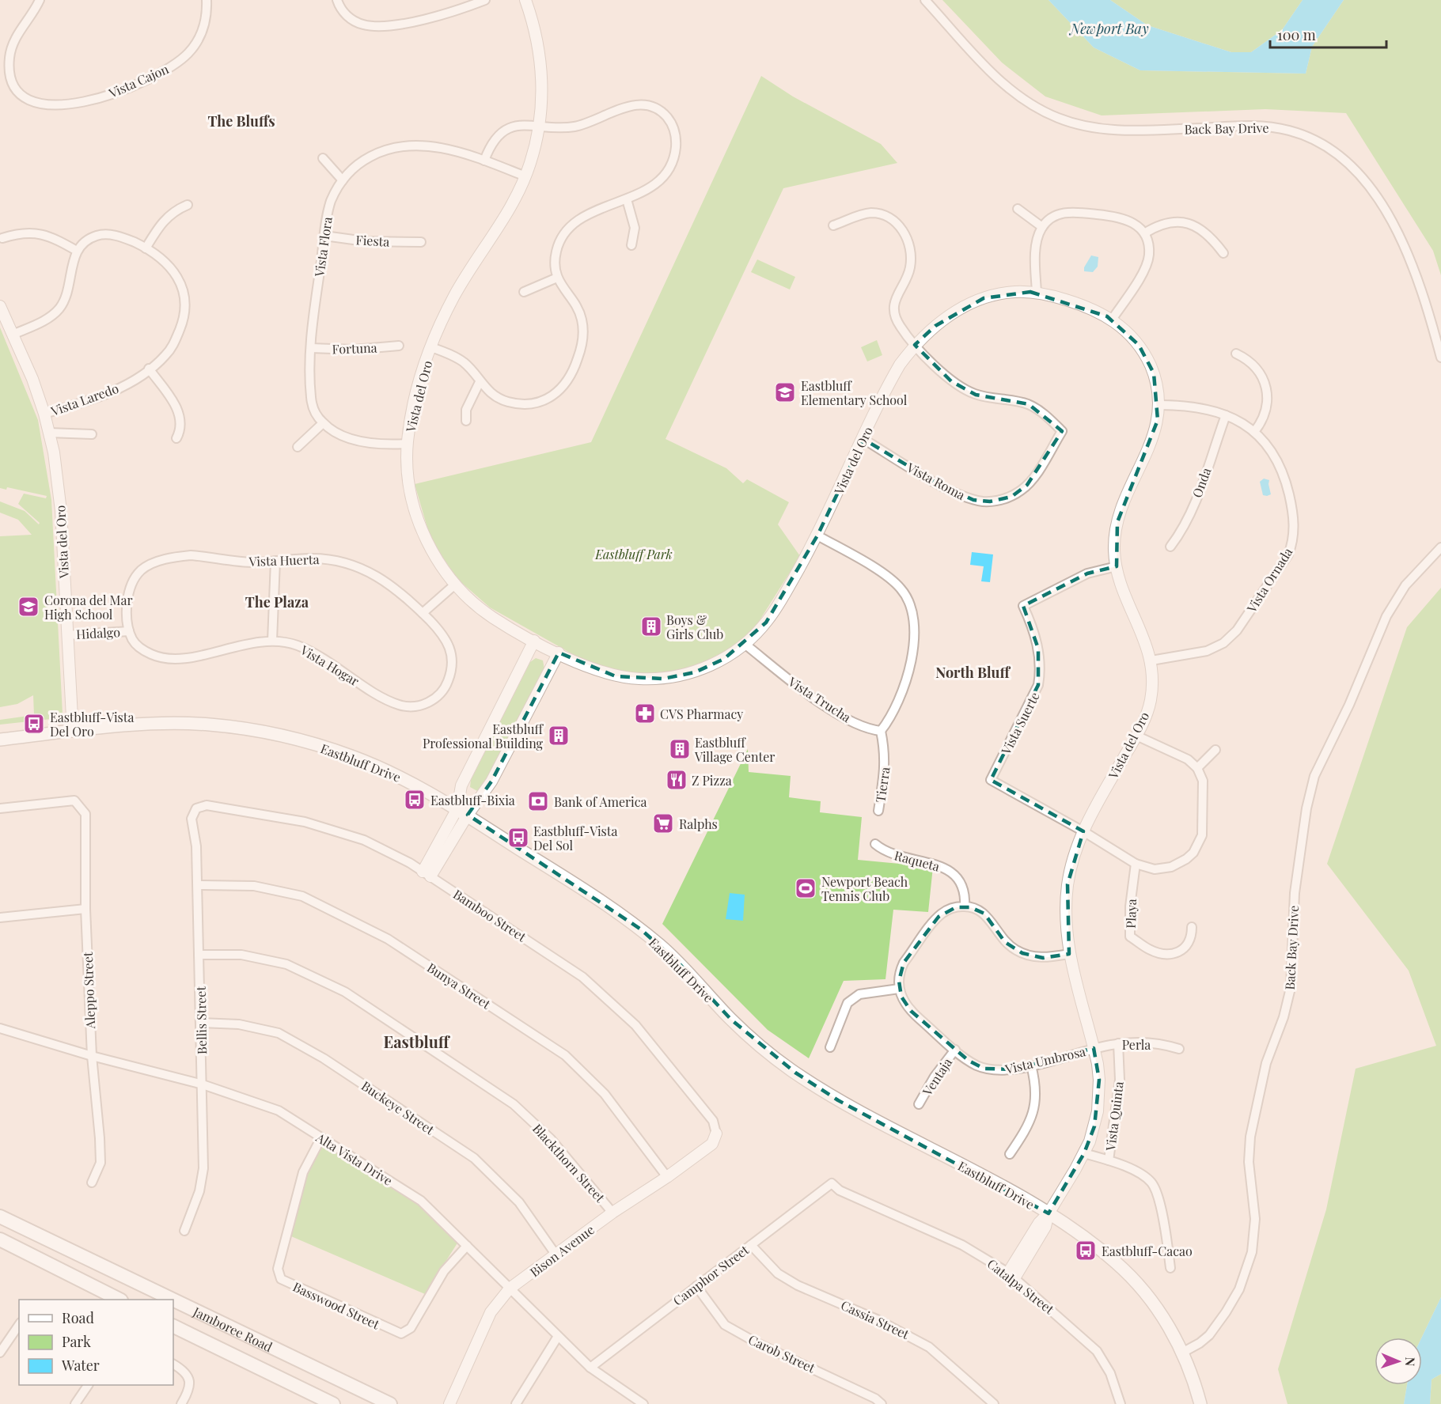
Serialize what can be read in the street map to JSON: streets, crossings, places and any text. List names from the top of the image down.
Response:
{
  "streets": {
    "main road": ["Eastbluff Drive", "Jamboree Road"],
    "street": [
      "Vista Cajon",
      "Back Bay Drive",
      "Fiesta",
      "Vista Flora",
      "Fortuna",
      "Vista del Oro",
      "Vista Laredo",
      "Vista Roma",
      "Onda",
      "Vista Huerta",
      "Vista Ornada",
      "Hidalgo",
      "Vista Hogar",
      "Vista Trucha",
      "Vista Suerte",
      "Tierra",
      "Raqueta",
      "Playa",
      "Bamboo Street",
      "Bunya Street",
      "Aleppo Street",
      "Bellis Street",
      "Perla",
      "Vista Umbrosa",
      "Ventaja",
      "Buckeye Street",
      "Vista Quinta",
      "Alta Vista Drive",
      "Blackthorn Street",
      "Bison Avenue",
      "Camphor Street",
      "Catalpa Street",
      "Basswood Street",
      "Cassia Street",
      "Carob Street"
    ]
  },
  "crossings": [
    ["Back Bay Drive", "Eastbluff Drive"],
    ["Fiesta", "Vista Flora"],
    ["Vista Flora", "Fortuna"],
    ["Vista Flora", "Vista del Oro"],
    ["Vista del Oro", "Vista Laredo"],
    ["Vista del Oro", "Vista Roma"],
    ["Vista del Oro", "Vista Ornada"],
    ["Vista del Oro", "Hidalgo"],
    ["Vista del Oro", "Vista Trucha"],
    ["Vista del Oro", "Vista Suerte"],
    ["Vista del Oro", "Eastbluff Drive"],
    ["Vista del Oro", "Playa"],
    ["Vista del Oro", "Perla"],
    ["Vista del Oro", "Vista Umbrosa"],
    ["Vista del Oro", "Catalpa Street"],
    ["Onda", "Vista Ornada"],
    ["Vista Huerta", "Hidalgo"],
    ["Vista Huerta", "Vista Hogar"],
    ["Hidalgo", "Vista Hogar"],
    ["Vista Trucha", "Tierra"],
    ["Vista Suerte", "Playa"],
    ["Bamboo Street", "Bellis Street"],
    ["Bamboo Street", "Bison Avenue"],
    ["Bunya Street", "Bellis Street"],
    ["Bunya Street", "Bison Avenue"],
    ["Aleppo Street", "Alta Vista Drive"],
    ["Bellis Street", "Buckeye Street"],
    ["Bellis Street", "Alta Vista Drive"],
    ["Bellis Street", "Blackthorn Street"],
    ["Perla", "Vista Umbrosa"],
    ["Perla", "Vista Quinta"],
    ["Vista Umbrosa", "Ventaja"],
    ["Buckeye Street", "Bison Avenue"],
    ["Alta Vista Drive", "Bison Avenue"],
    ["Alta Vista Drive", "Camphor Street"],
    ["Alta Vista Drive", "Basswood Street"],
    ["Blackthorn Street", "Bison Avenue"],
    ["Camphor Street", "Catalpa Street"],
    ["Camphor Street", "Cassia Street"],
    ["Camphor Street", "Carob Street"]
  ],
  "districts": [
    "The Bluffs",
    "The Plaza",
    "North Bluff",
    "Eastbluff"
  ],
  "water": ["Newport Bay"],
  "parks": ["Eastbluff Park"],
  "places": {
    "school or university": ["Eastbluff Elementary School", "Corona del Mar High School"],
    "building": ["Boys & Girls Club", "Eastbluff Professional Building", "Eastbluff Village Center"],
    "pharmacy": ["CVS Pharmacy"],
    "bus stop": [
      "Eastbluff-Vista Del Oro",
      "Eastbluff-Bixia",
      "Eastbluff-Vista Del Sol",
      "Eastbluff-Cacao"
    ],
    "restaurant": ["Z Pizza"],
    "bank": ["Bank of America"],
    "supermarket": ["Ralphs"],
    "sports": ["Newport Beach Tennis Club"]
  },
  "legend": ["Road", "Park", "Water"],
  "scale_bar": "100 m",
  "north": "right"
}
